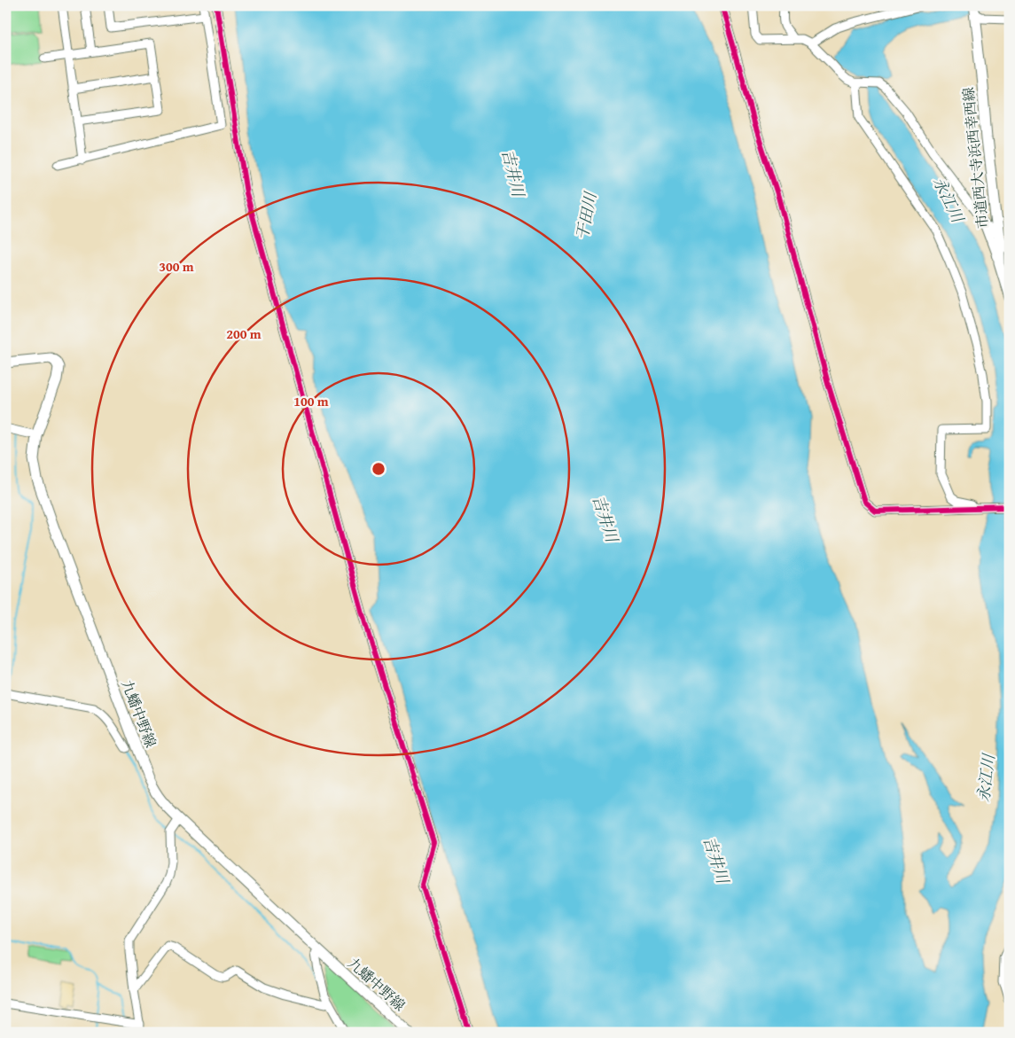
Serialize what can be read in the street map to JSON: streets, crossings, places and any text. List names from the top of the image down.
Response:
{
  "streets": {
    "main road": ["市道西大寺浜西幸西線", "九蟠中野線"]
  },
  "water": ["吉井川", "永江川", "干田川"],
  "rings": ["300 m", "200 m", "100 m"]
}
